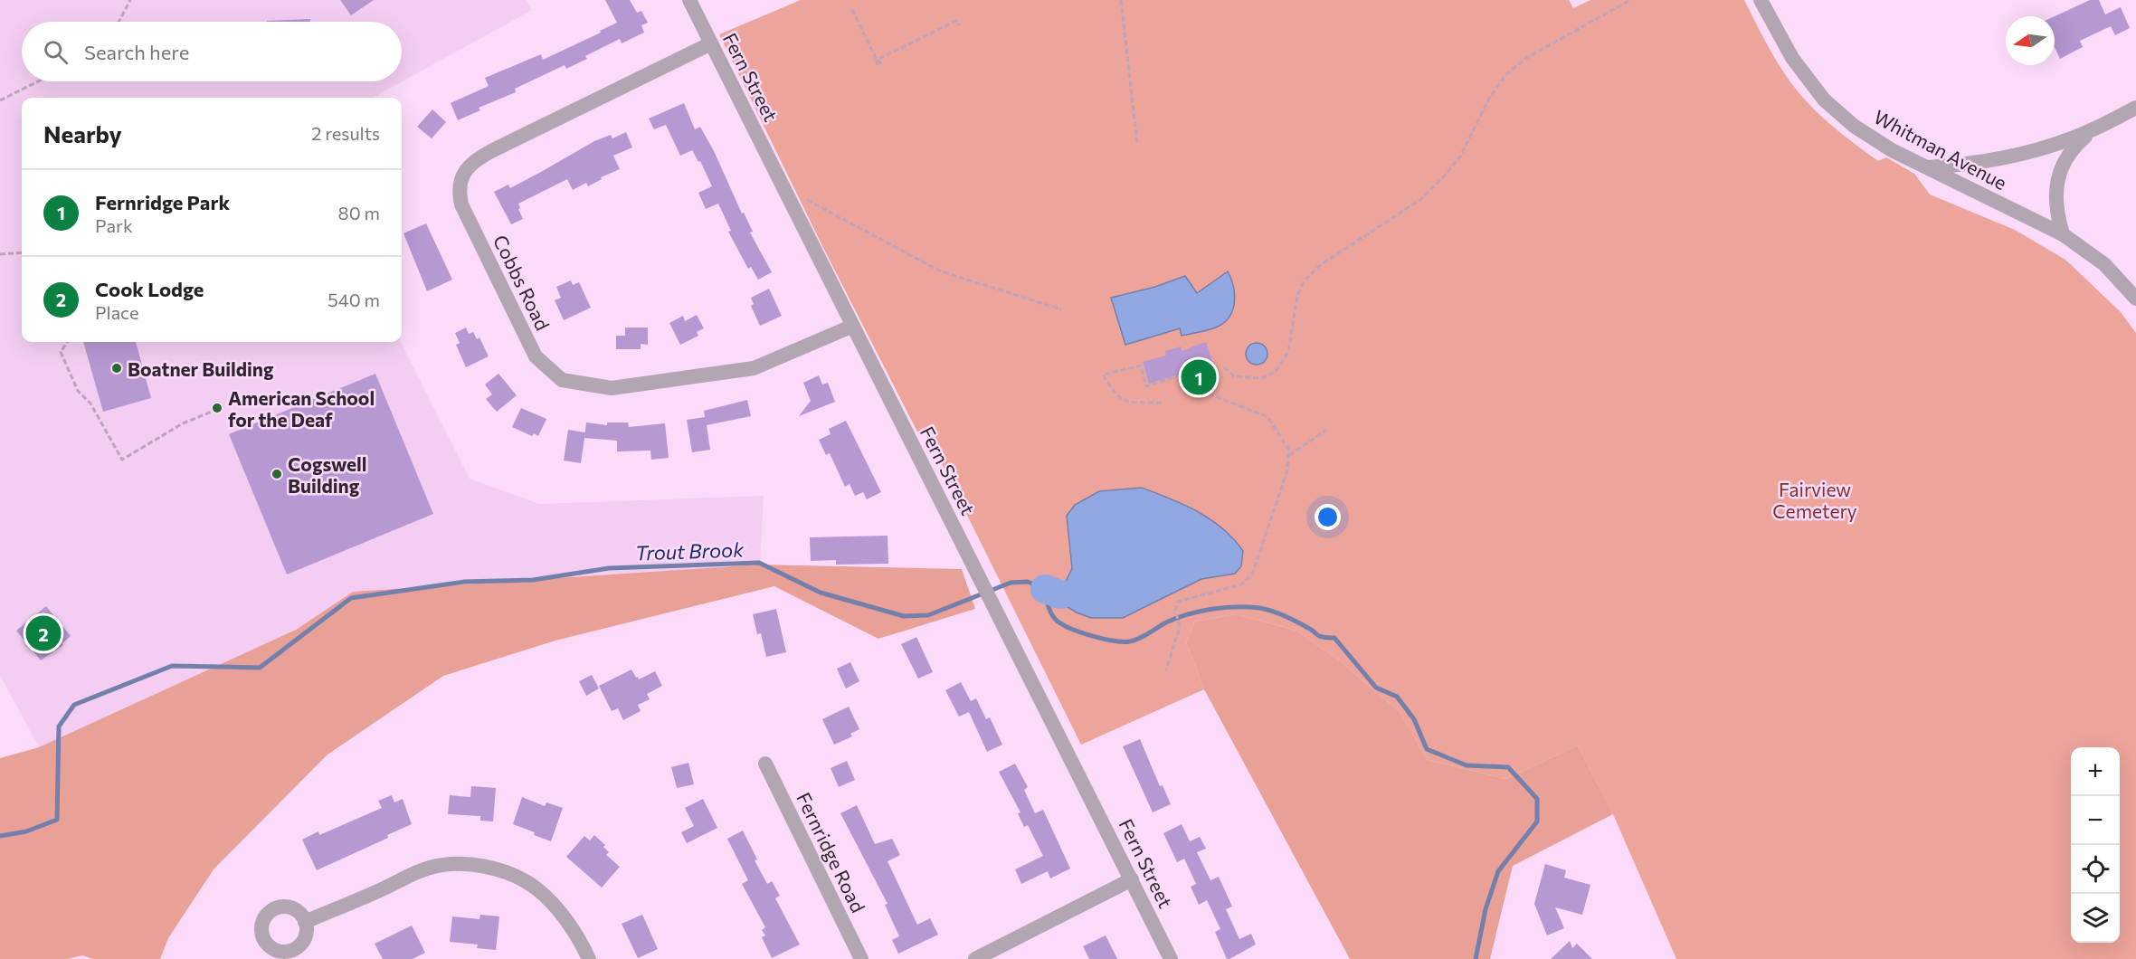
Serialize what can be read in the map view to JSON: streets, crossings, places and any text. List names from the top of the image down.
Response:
{
  "streets": {
    "street": [
      "Fern Street",
      "Whitman Avenue",
      "Cobbs Road",
      "Fernridge Road"
    ]
  },
  "crossings": [
    ["Fern Street", "Cobbs Road"]
  ],
  "water": ["Trout Brook"],
  "parks": ["Fairview Cemetery"],
  "places": ["Boatner Building", "American School for the Deaf", "Cogswell Building"],
  "north": "left",
  "page": {
    "search": "Search here",
    "heading": ["Nearby", "2 results"],
    "list": [
      {
        "mark": "1",
        "name": "Fernridge Park",
        "note": "Park",
        "value": "80 m"
      },
      {
        "mark": "2",
        "name": "Cook Lodge",
        "note": "Place",
        "value": "540 m"
      }
    ],
    "pins": ["1", "2"],
    "map_buttons": ["+", "−"]
  }
}
